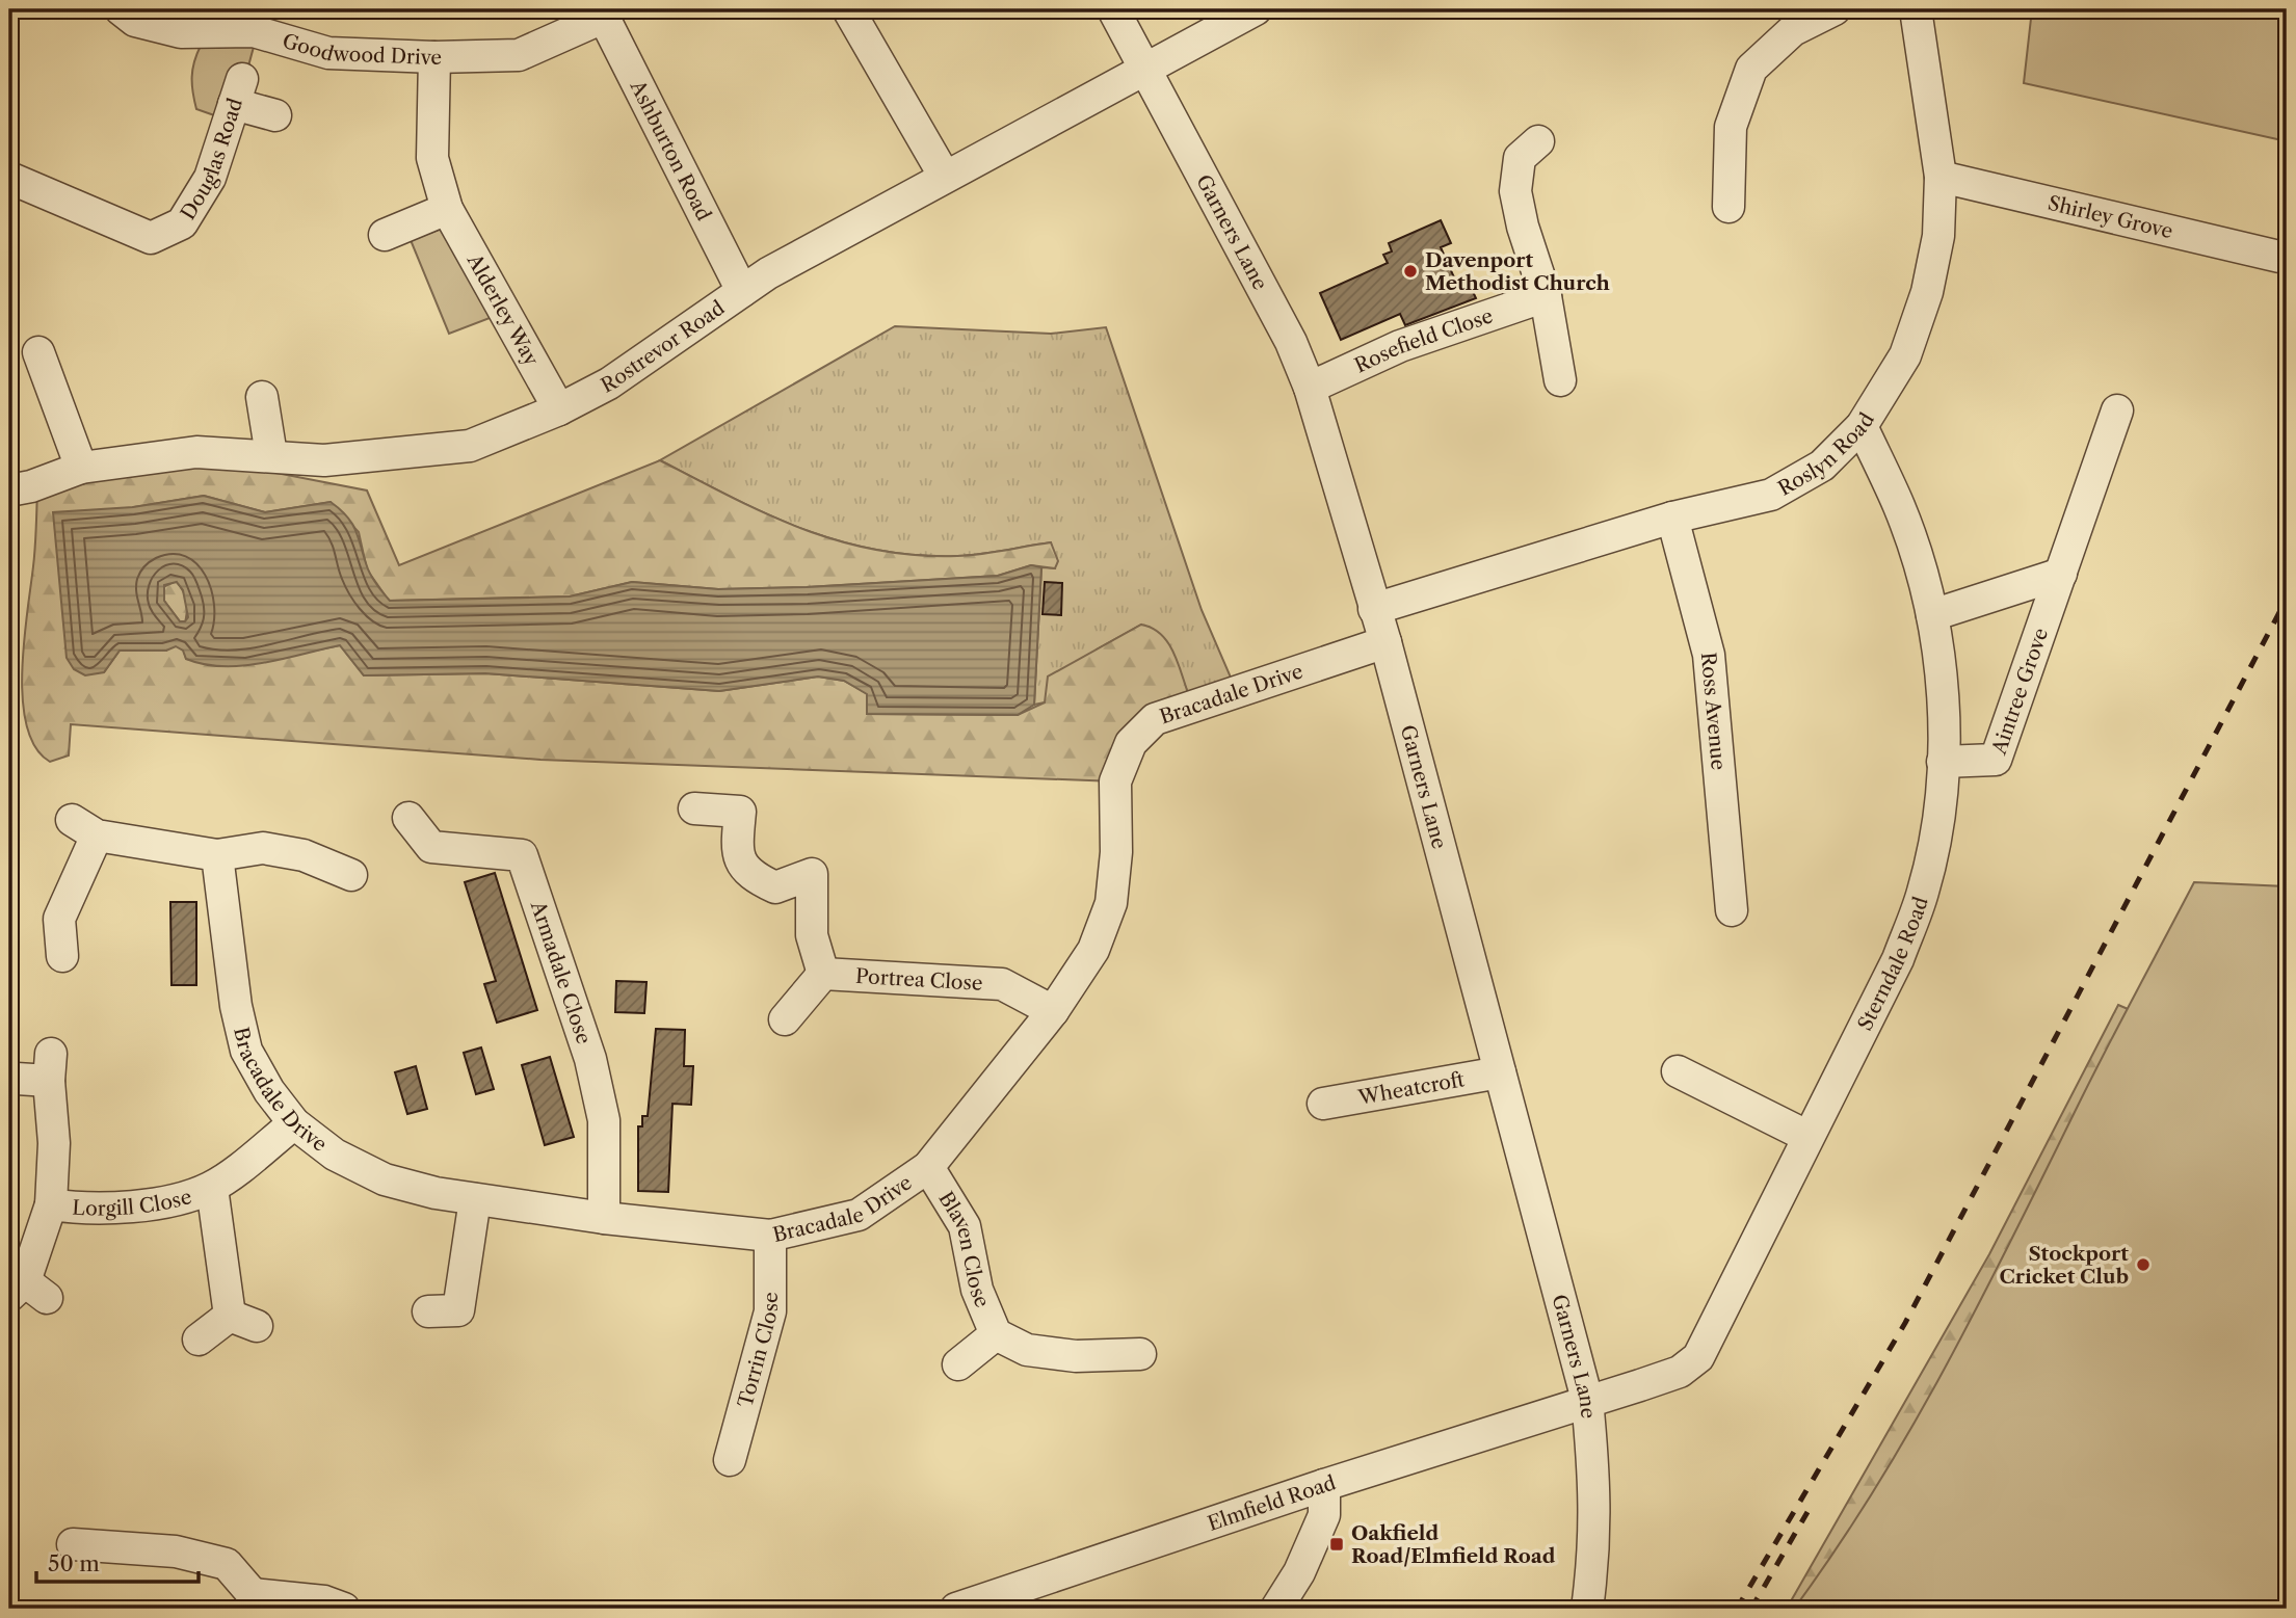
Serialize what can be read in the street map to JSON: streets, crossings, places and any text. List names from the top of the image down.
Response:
{
  "streets": {
    "street": [
      "Goodwood Drive",
      "Ashburton Road",
      "Douglas Road",
      "Shirley Grove",
      "Garners Lane",
      "Alderley Way",
      "Rosefield Close",
      "Rostrevor Road",
      "Roslyn Road",
      "Aintree Grove",
      "Bracadale Drive",
      "Ross Avenue",
      "Sterndale Road",
      "Armadale Close",
      "Portrea Close",
      "Wheatcroft",
      "Lorgill Close",
      "Blaven Close",
      "Torrin Close",
      "Elmfield Road"
    ]
  },
  "crossings": [
    ["Goodwood Drive", "Ashburton Road"],
    ["Goodwood Drive", "Alderley Way"],
    ["Ashburton Road", "Rostrevor Road"],
    ["Shirley Grove", "Roslyn Road"],
    ["Garners Lane", "Rosefield Close"],
    ["Garners Lane", "Rostrevor Road"],
    ["Garners Lane", "Roslyn Road"],
    ["Garners Lane", "Bracadale Drive"],
    ["Garners Lane", "Sterndale Road"],
    ["Garners Lane", "Wheatcroft"],
    ["Garners Lane", "Elmfield Road"],
    ["Alderley Way", "Rostrevor Road"],
    ["Roslyn Road", "Ross Avenue"],
    ["Roslyn Road", "Sterndale Road"],
    ["Aintree Grove", "Sterndale Road"],
    ["Bracadale Drive", "Armadale Close"],
    ["Bracadale Drive", "Portrea Close"],
    ["Bracadale Drive", "Lorgill Close"],
    ["Bracadale Drive", "Blaven Close"],
    ["Bracadale Drive", "Torrin Close"],
    ["Sterndale Road", "Elmfield Road"]
  ],
  "places": {
    "other": ["Davenport Methodist Church", "Stockport Cricket Club"],
    "transit": ["Oakfield Road/Elmfield Road"]
  },
  "scale_bar": "50 m"
}
